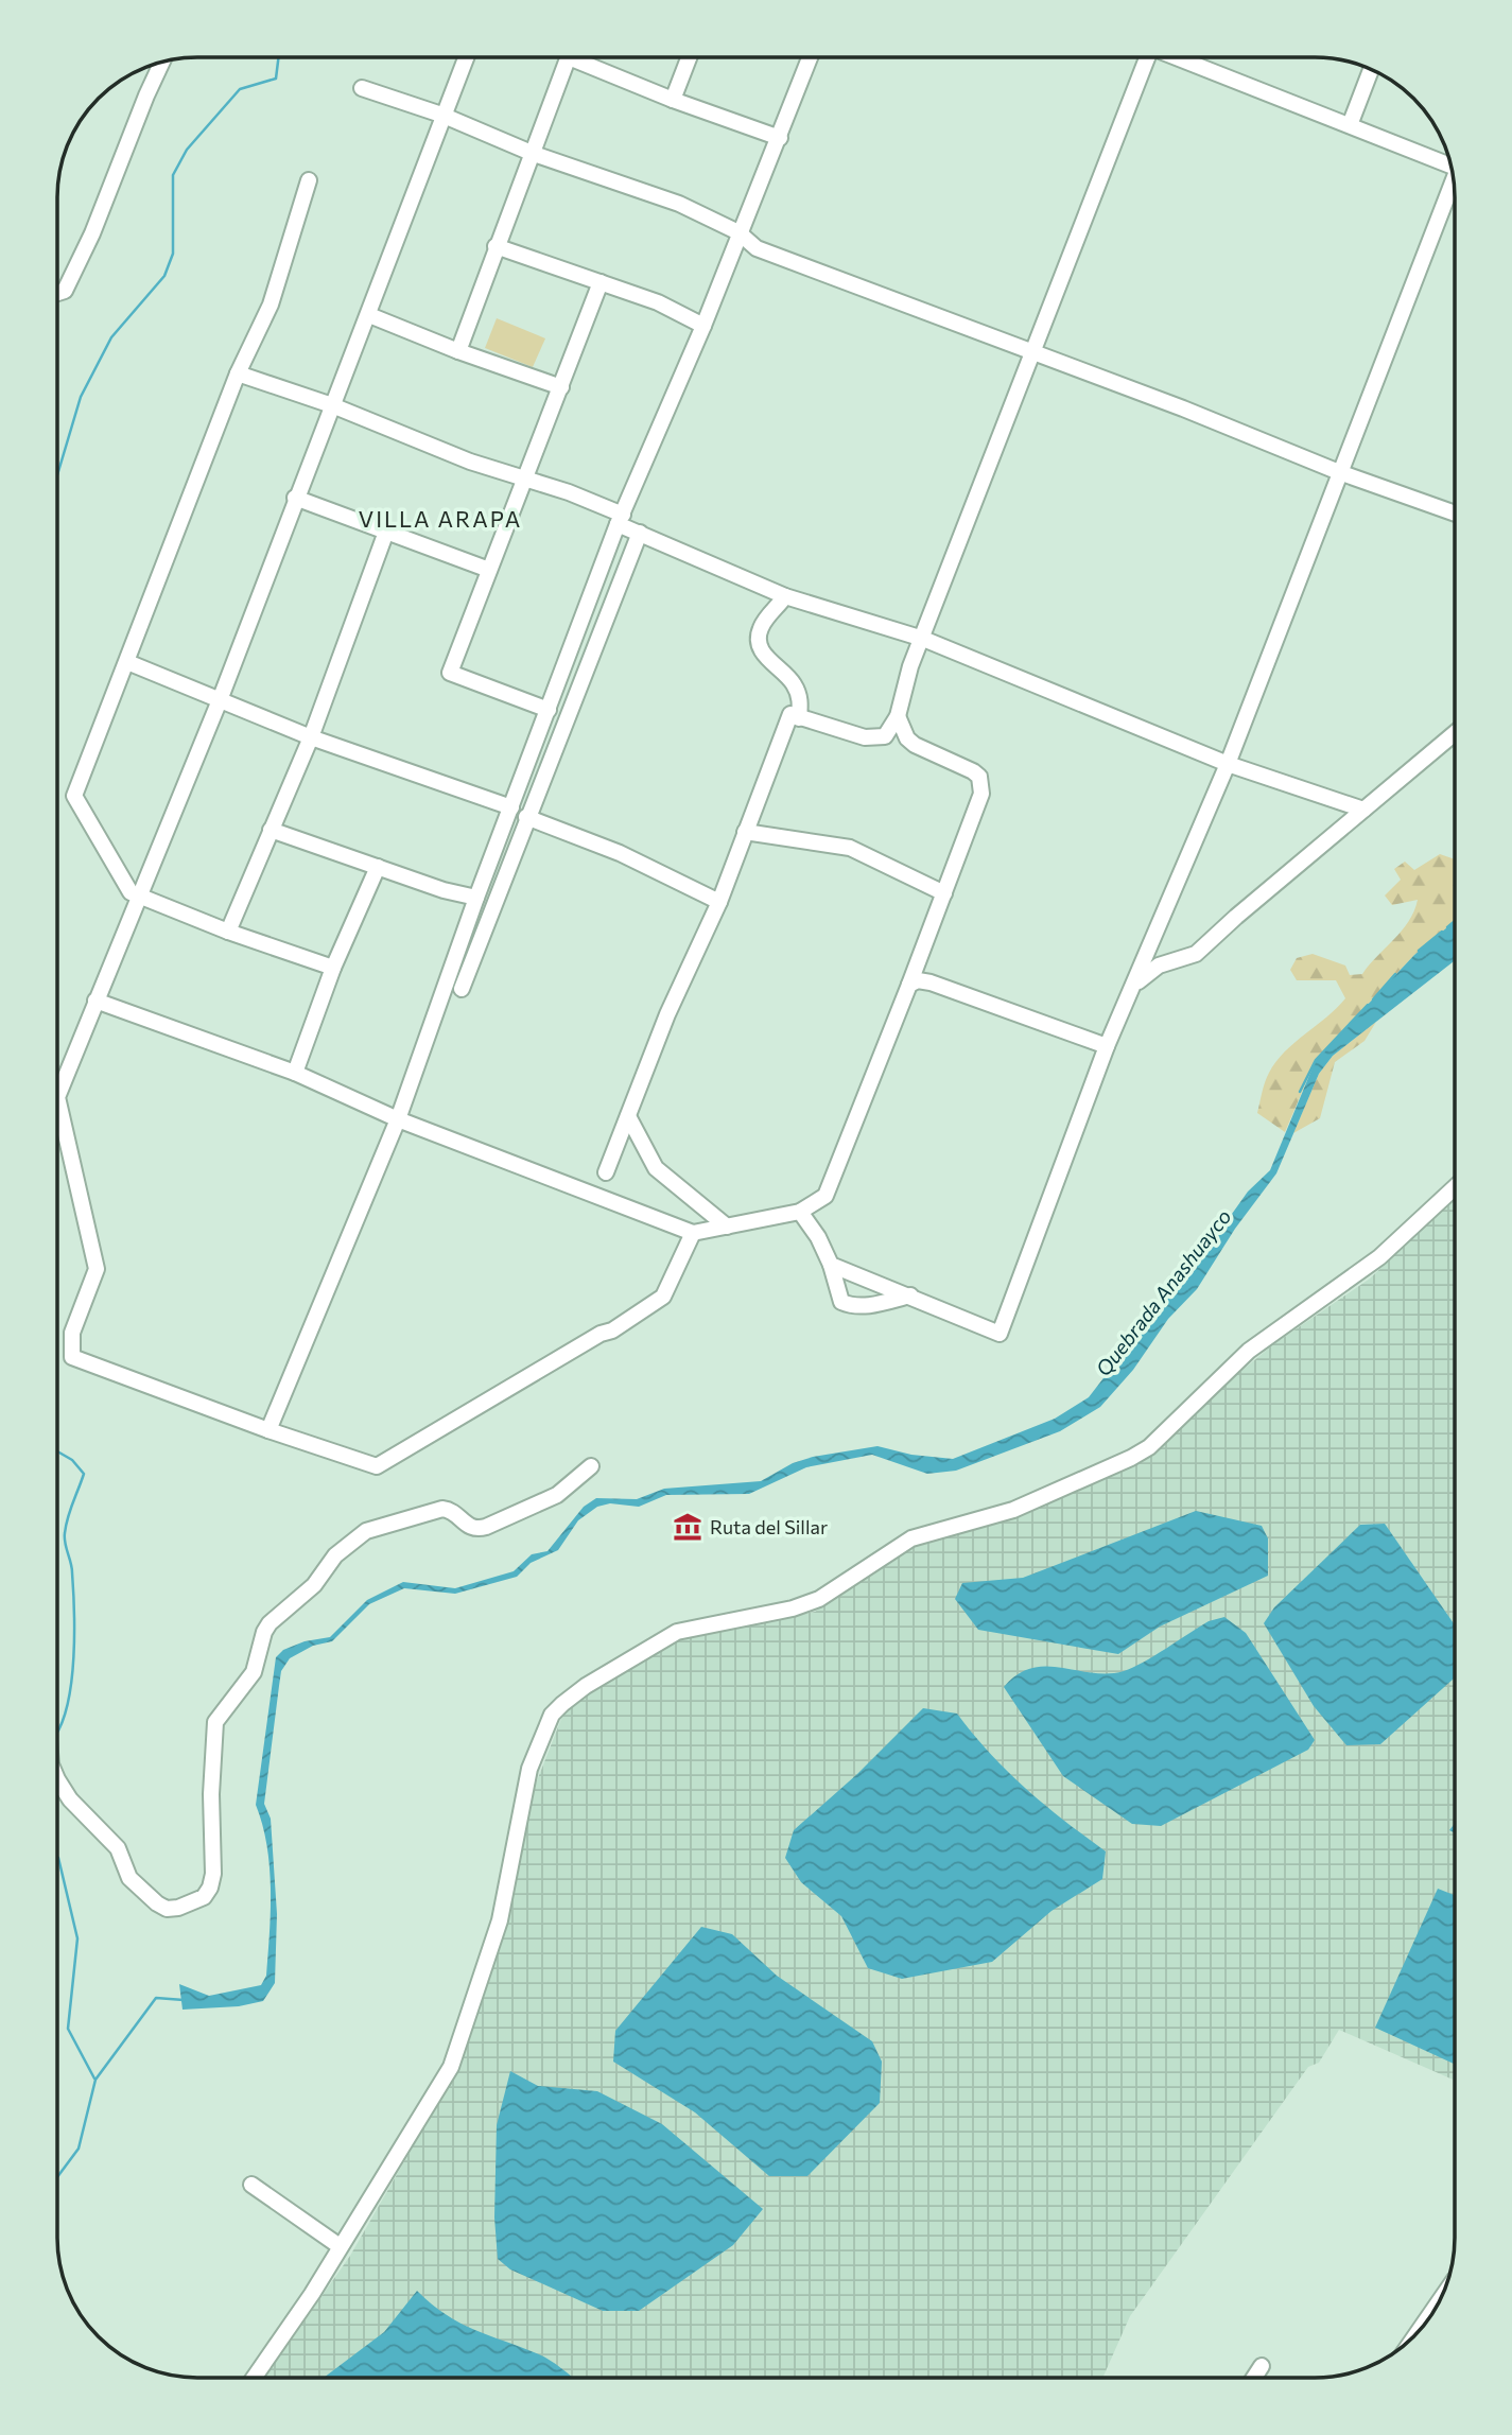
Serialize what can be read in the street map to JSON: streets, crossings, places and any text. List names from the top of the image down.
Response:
{
  "districts": ["VILLA ARAPA"],
  "water": ["Quebrada Anashuayco"],
  "places": {
    "museum": ["Ruta del Sillar"]
  }
}
